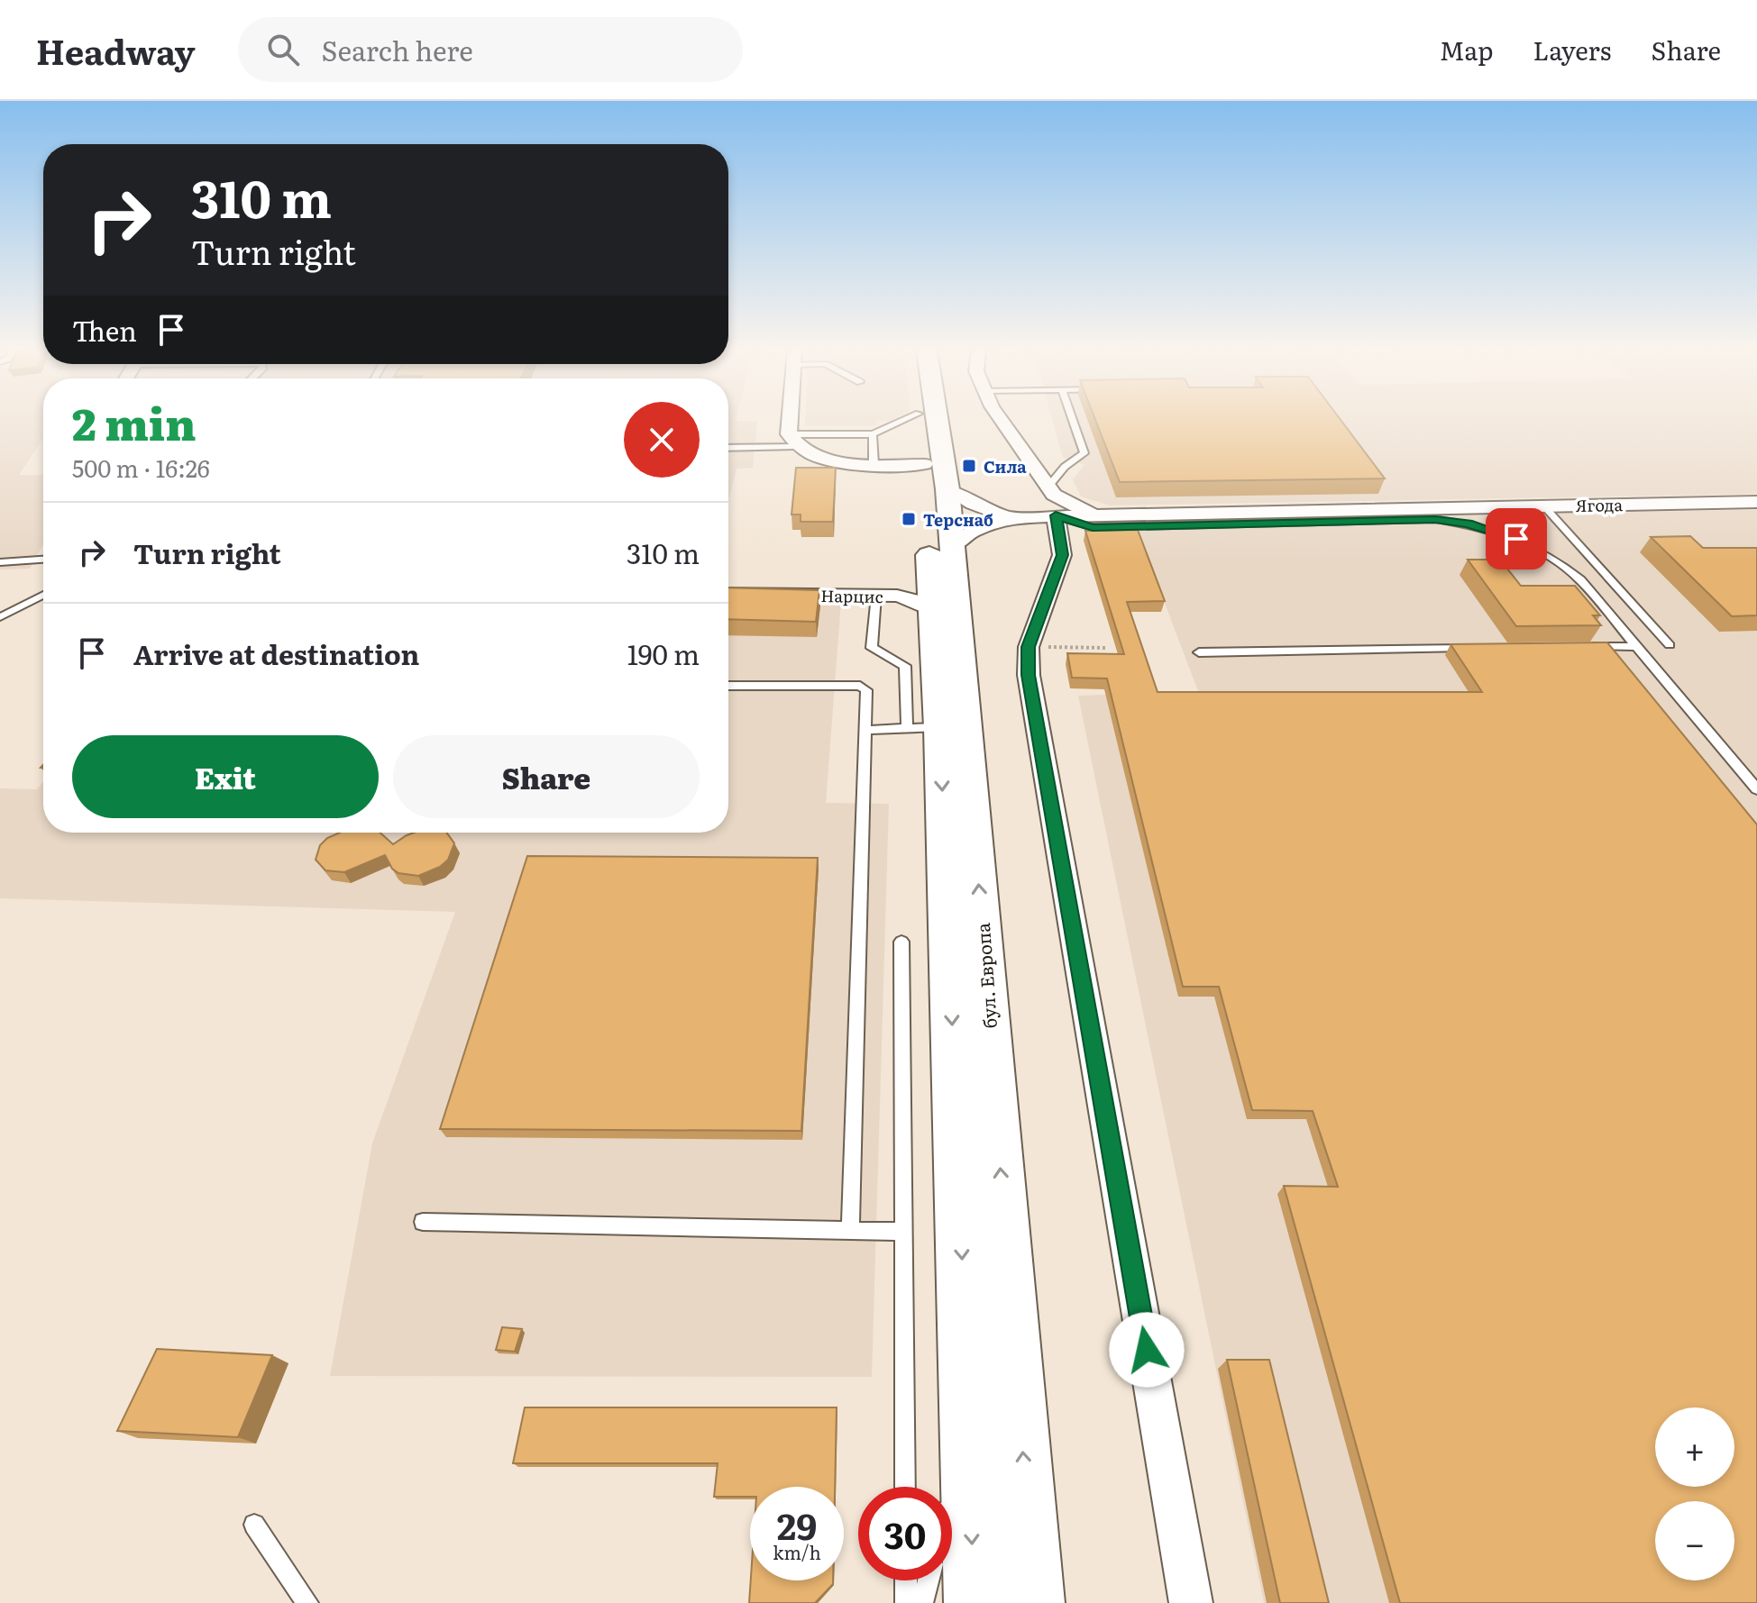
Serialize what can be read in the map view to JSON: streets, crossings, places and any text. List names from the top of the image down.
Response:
{
  "streets": {
    "main road": ["бул. Европа"],
    "street": ["Ягода", "Нарцис"]
  },
  "crossings": [
    ["Нарцис", "бул. Европа"]
  ],
  "places": {
    "transit": ["Сила", "Терснаб"]
  },
  "page": {
    "header": "Headway",
    "search": "Search here",
    "nav": ["Map", "Layers", "Share"],
    "turn": ["310 m", "Turn right"],
    "then": "Then",
    "heading": ["2 min", "500 m · 16:26"],
    "list": [
      {
        "name": "Turn right",
        "value": "310 m"
      },
      {
        "name": "Arrive at destination",
        "value": "190 m"
      }
    ],
    "buttons": ["Exit", "Share"],
    "map_buttons": ["+", "−"],
    "speed": "29 km/h",
    "limit": "30"
  }
}
